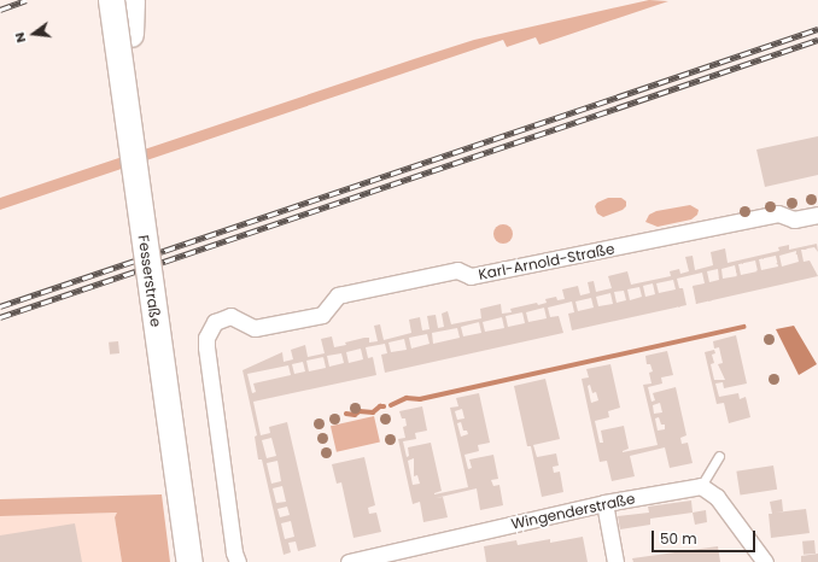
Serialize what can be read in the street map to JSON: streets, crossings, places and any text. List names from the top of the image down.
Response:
{
  "streets": {
    "main road": ["Fesserstraße"],
    "street": ["Karl-Arnold-Straße", "Wingenderstraße"]
  },
  "scale_bar": "50 m",
  "north": "left"
}
